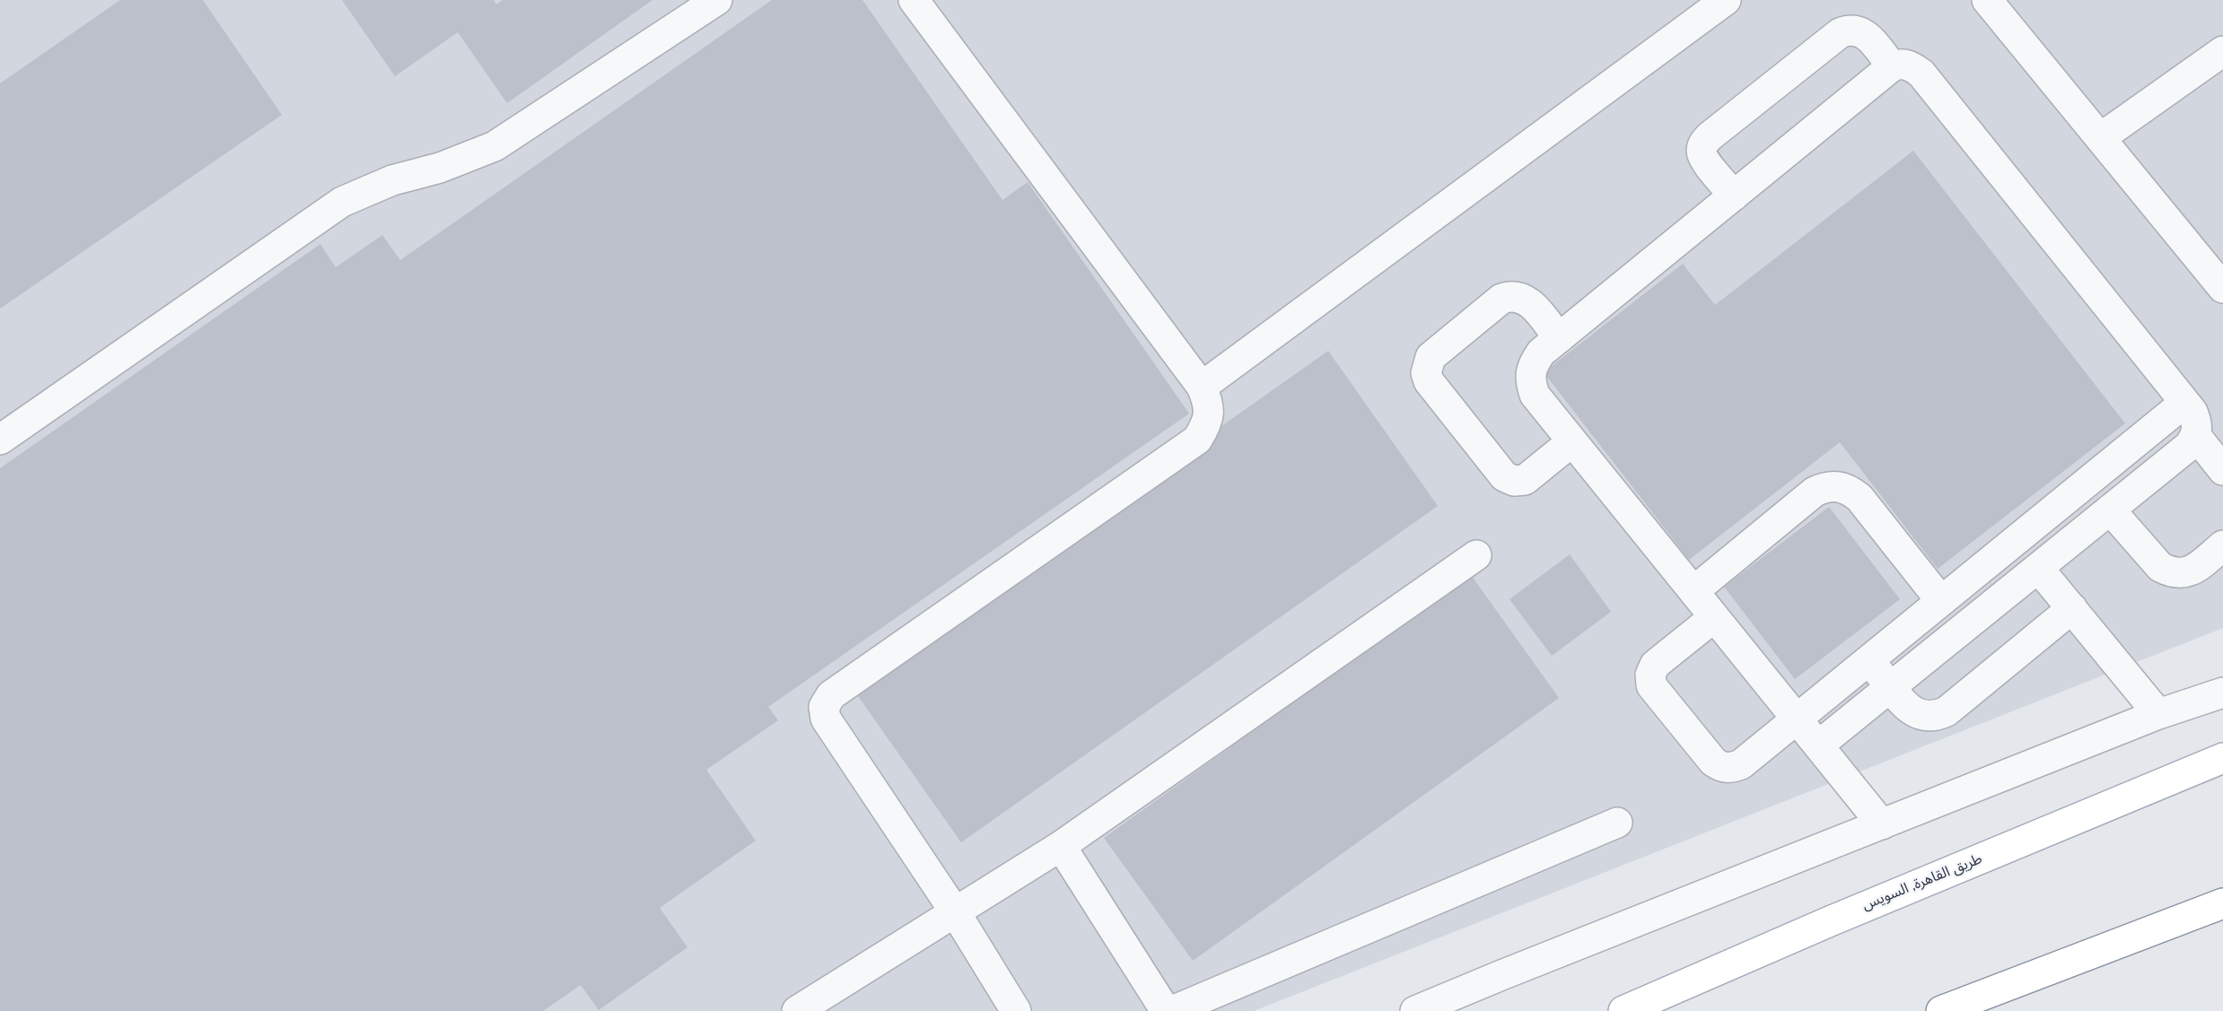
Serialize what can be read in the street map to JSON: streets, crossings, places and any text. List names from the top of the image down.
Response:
{
  "streets": {
    "main road": ["طريق القاهرة, السويس"]
  }
}
